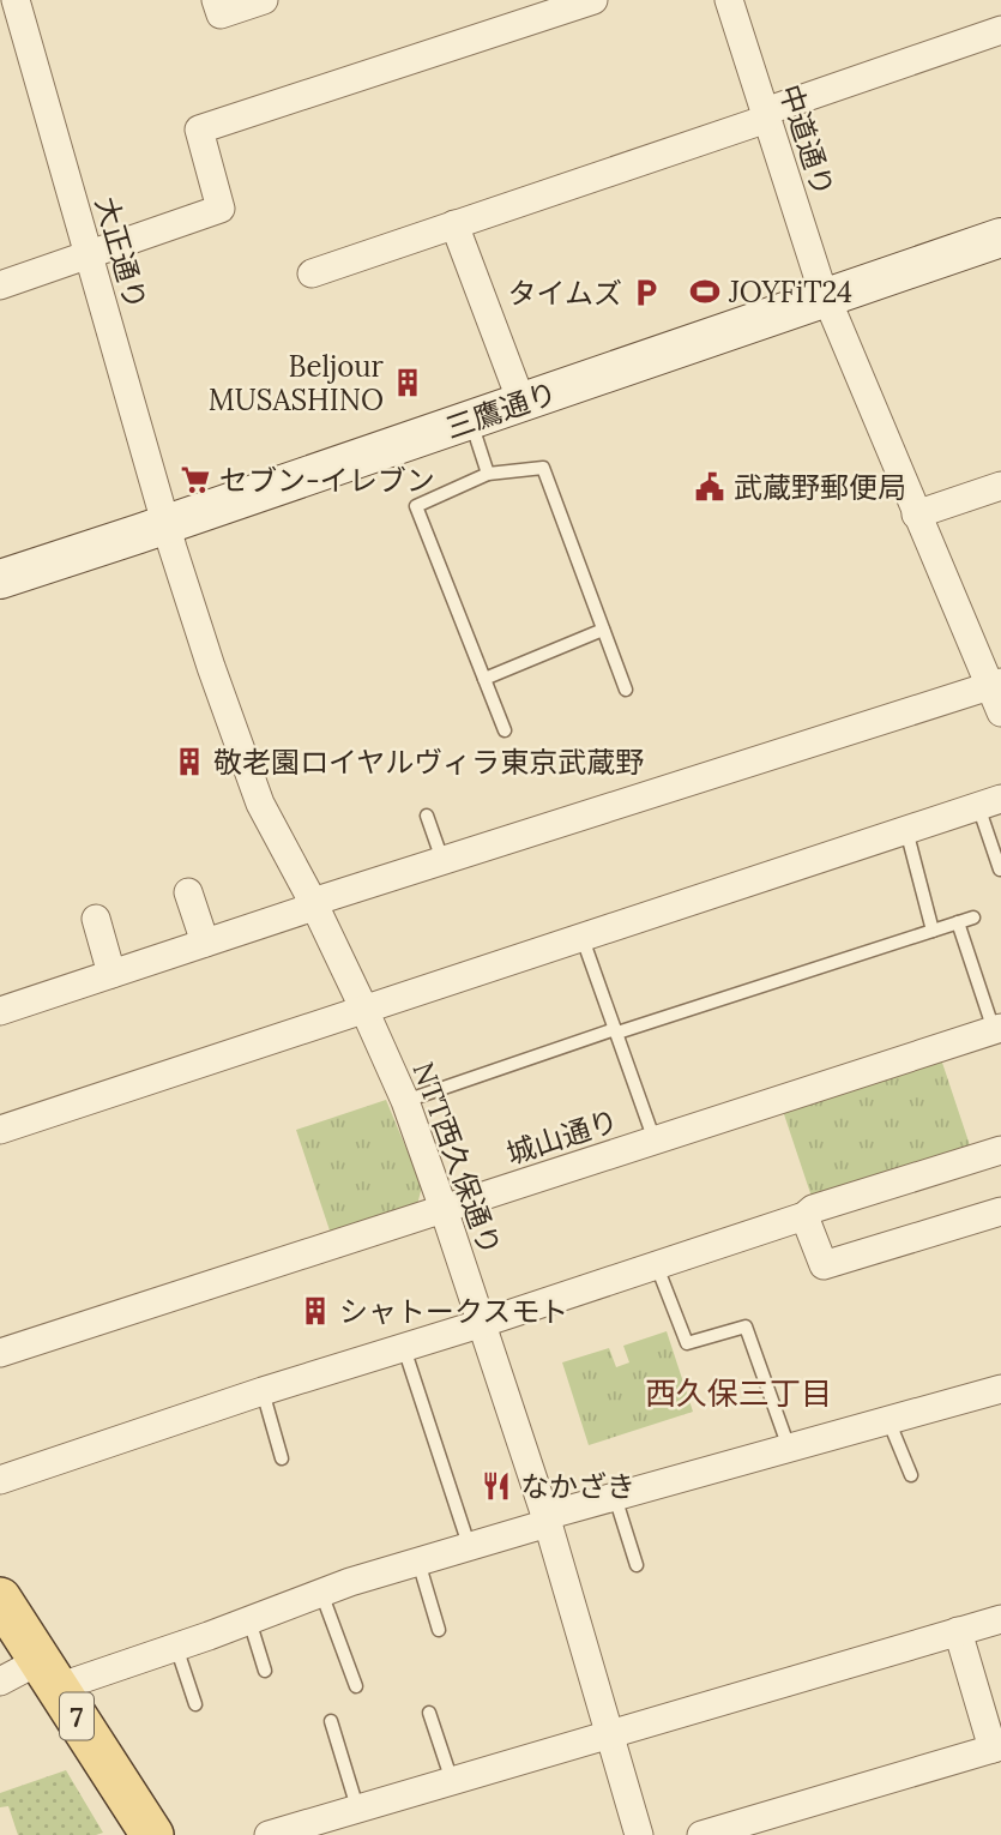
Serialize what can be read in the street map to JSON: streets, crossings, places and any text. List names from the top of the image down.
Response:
{
  "streets": {
    "main road": ["三鷹通り", "7"],
    "street": [
      "中道通り",
      "大正通り",
      "城山通り",
      "NTT西久保通り"
    ]
  },
  "crossings": [
    ["中道通り", "三鷹通り"],
    ["大正通り", "三鷹通り"],
    ["大正通り", "NTT西久保通り"],
    ["三鷹通り", "NTT西久保通り"],
    ["城山通り", "NTT西久保通り"]
  ],
  "districts": ["西久保三丁目"],
  "places": {
    "sports": ["JOYFiT24"],
    "parking": ["タイムズ"],
    "building": ["Beljour MUSASHINO", "敬老園ロイヤルヴィラ東京武蔵野", "シャトークスモト"],
    "supermarket": ["セブン-イレブン"],
    "public building": ["武蔵野郵便局"],
    "restaurant": ["なかざき"]
  }
}
